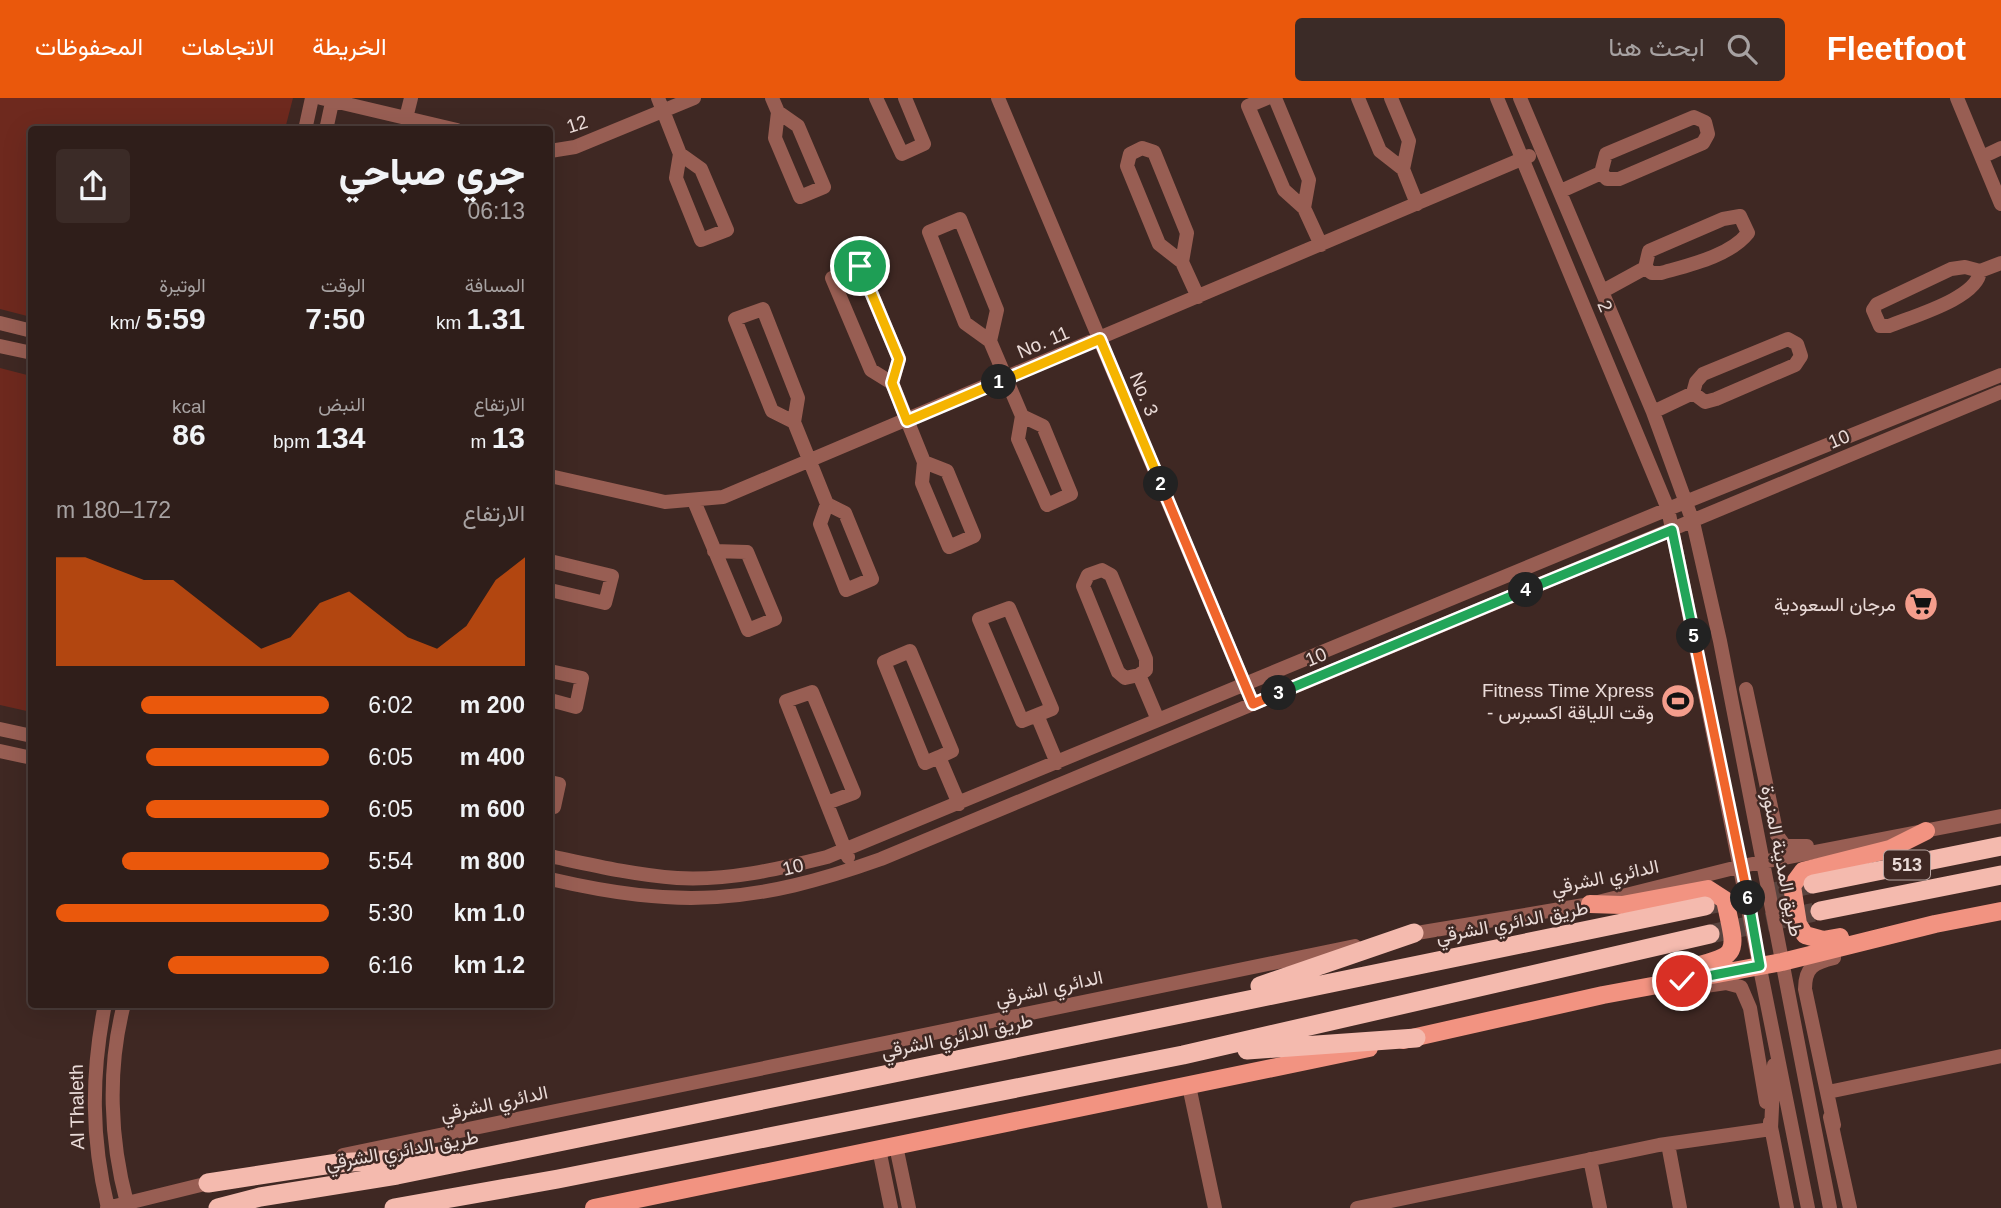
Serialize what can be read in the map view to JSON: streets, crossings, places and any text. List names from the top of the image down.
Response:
{
  "streets": {
    "highway": ["513", "طريق الدائري الشرقي"],
    "street": [
      "12",
      "2",
      "No. 11",
      "No. 3",
      "10",
      "طريق المدينة المنورة",
      "الدائري الشرقي",
      "Al Thaleth"
    ]
  },
  "crossings": [
    ["2", "No. 11"],
    ["2", "10"],
    ["2", "طريق المدينة المنورة"],
    ["No. 11", "No. 3"],
    ["No. 3", "10"],
    ["10", "طريق المدينة المنورة"],
    ["طريق المدينة المنورة", "الدائري الشرقي"],
    ["الدائري الشرقي", "Al Thaleth"]
  ],
  "places": {
    "supermarket": ["مرجان السعودية"],
    "sports": ["Fitness Time Xpress - وقت اللياقة اكسبرس"]
  },
  "page": {
    "header": "Fleetfoot",
    "search": "ابحث هنا",
    "nav": ["الخريطة", "الاتجاهات", "المحفوظات"],
    "heading": ["جري صباحي", "06:13"],
    "stats": [
      ["المسافة", "1.31 km"],
      ["الوقت", "7:50"],
      ["الوتيرة", "5:59 /km"],
      ["الارتفاع", "13 m"],
      ["النبض", "134 bpm"],
      ["kcal", "86"]
    ],
    "pins": [
      "1",
      "2",
      "4",
      "5",
      "3",
      "6"
    ],
    "chart": ["الارتفاع", "172–180 m"],
    "list": [
      {
        "name": "200 m",
        "note": "6:02"
      },
      {
        "name": "400 m",
        "note": "6:05"
      },
      {
        "name": "600 m",
        "note": "6:05"
      },
      {
        "name": "800 m",
        "note": "5:54"
      },
      {
        "name": "1.0 km",
        "note": "5:30"
      },
      {
        "name": "1.2 km",
        "note": "6:16"
      }
    ]
  }
}
